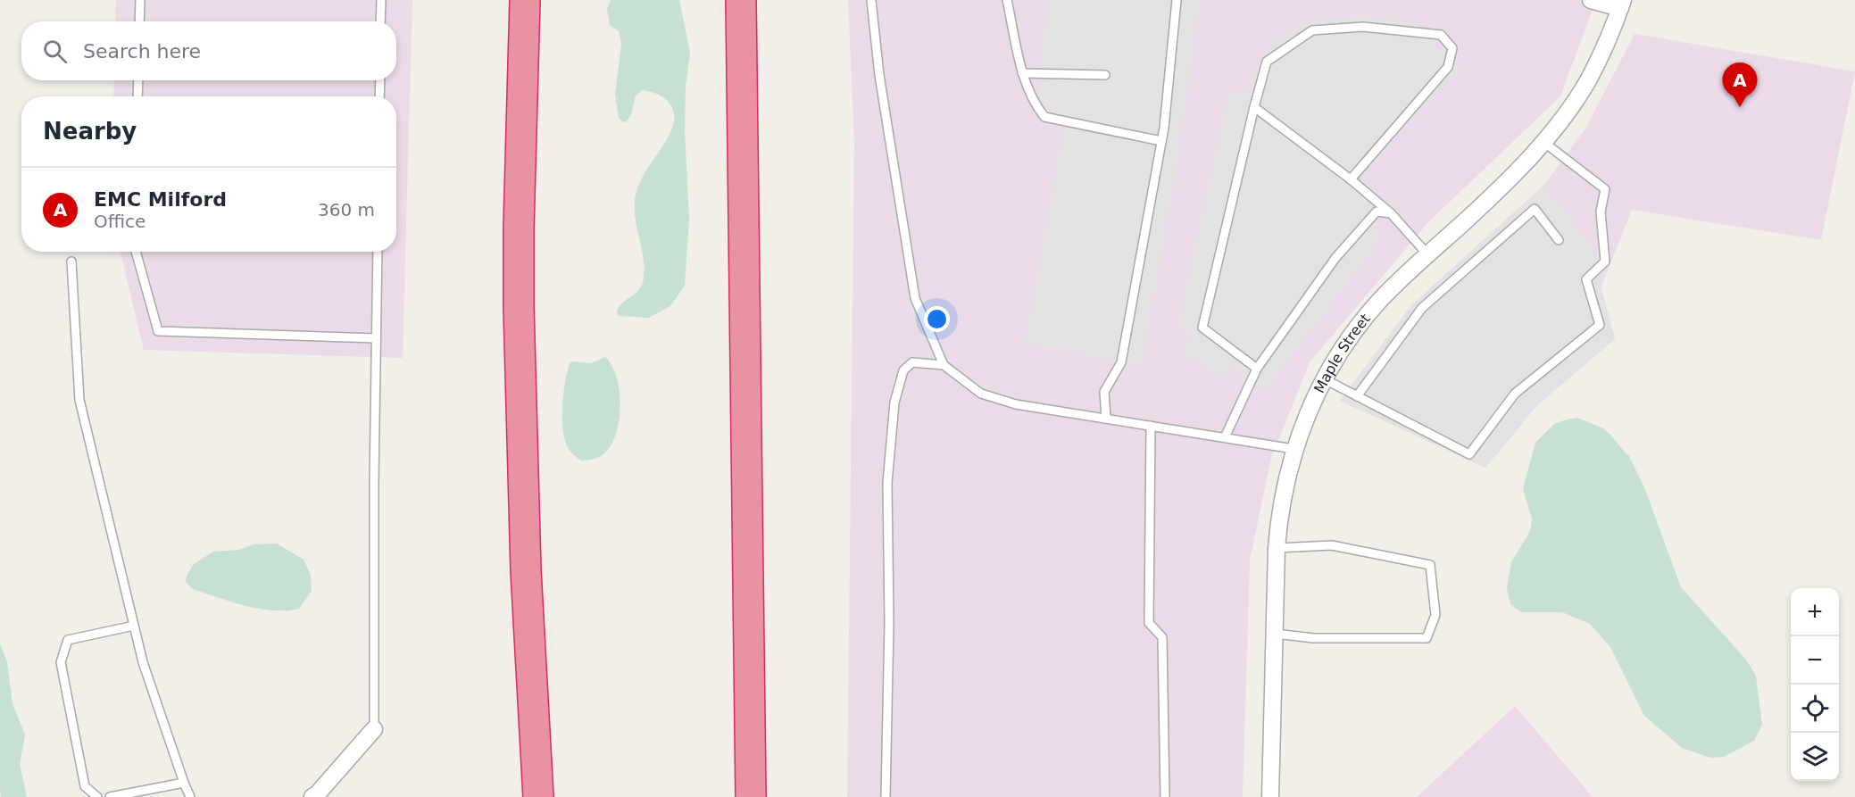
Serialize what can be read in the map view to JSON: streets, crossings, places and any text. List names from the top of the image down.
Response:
{
  "streets": {
    "street": ["Maple Street"]
  },
  "page": {
    "search": "Search here",
    "pins": "A",
    "heading": "Nearby",
    "list": [
      {
        "mark": "A",
        "name": "EMC Milford",
        "note": "Office",
        "value": "360 m"
      }
    ],
    "map_buttons": ["+", "−"]
  }
}
